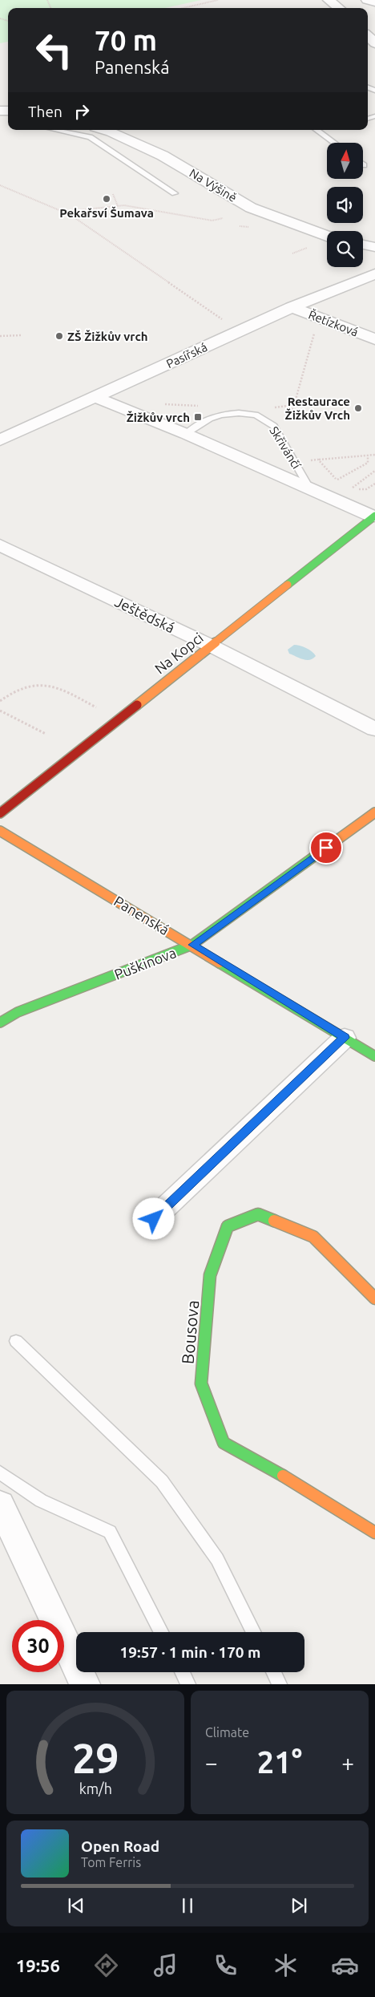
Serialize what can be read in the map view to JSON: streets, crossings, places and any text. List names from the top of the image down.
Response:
{
  "streets": {
    "street": [
      "Na Výšině",
      "Řetízková",
      "Pasířská",
      "Skřivánčí",
      "Ještědská",
      "Na Kopci",
      "Panenská",
      "Puškinova",
      "Bousova"
    ]
  },
  "crossings": [
    ["Řetízková", "Pasířská"],
    ["Pasířská", "Skřivánčí"],
    ["Skřivánčí", "Na Kopci"],
    ["Ještědská", "Na Kopci"],
    ["Panenská", "Puškinova"]
  ],
  "places": {
    "other": ["Pekařsví Šumava", "ZŠ Žižkův vrch", "Restaurace Žižkův Vrch"],
    "transit": ["Žižkův vrch"]
  },
  "north": "top",
  "page": {
    "turn": ["70 m", "Panenská"],
    "then": "Then",
    "limit": "30",
    "trip": "19:57 · 1 min · 170 m",
    "tile": "Climate",
    "heat": ["−", "21°", "+"],
    "song": ["Open Road", "Tom Ferris"],
    "tabs": "19:56",
    "gauge": ["29", "km/h"]
  }
}
